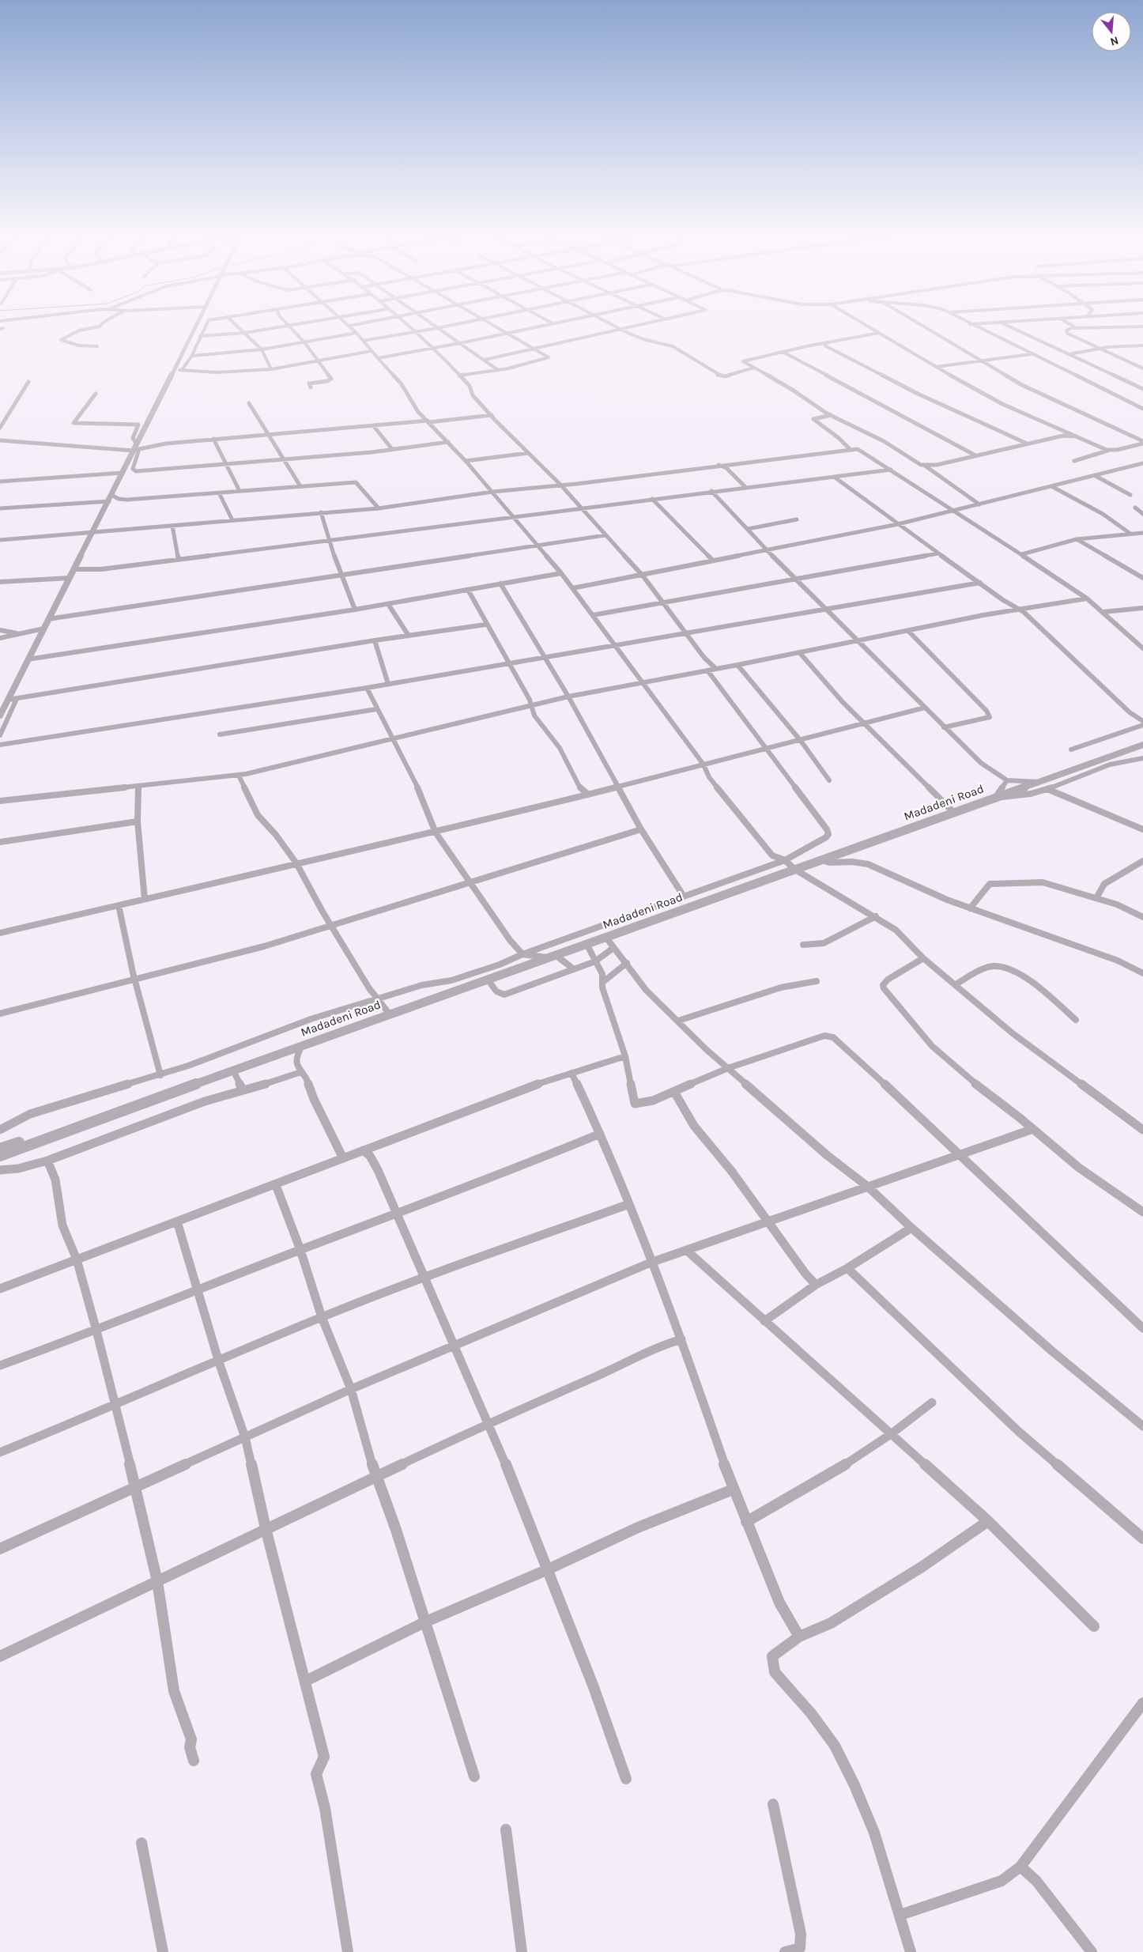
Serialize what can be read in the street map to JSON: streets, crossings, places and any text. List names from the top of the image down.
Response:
{
  "streets": {
    "street": ["Madadeni Road"]
  },
  "north": "bottom"
}
